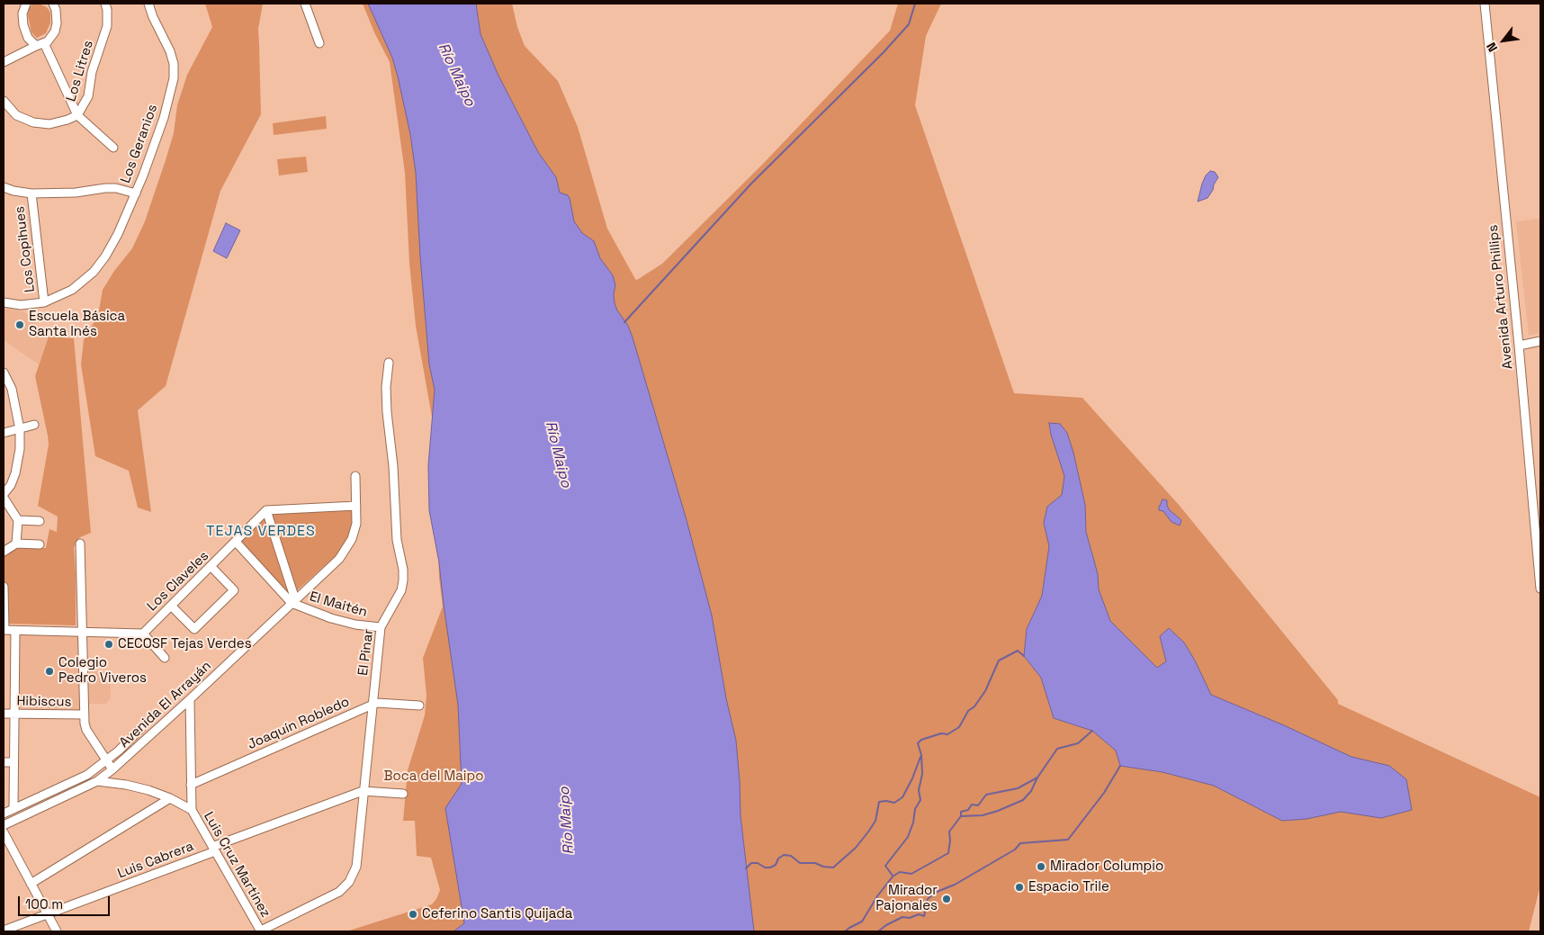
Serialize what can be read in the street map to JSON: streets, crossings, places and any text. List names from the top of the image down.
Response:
{
  "streets": {
    "street": [
      "Los Litres",
      "Los Geranios",
      "Los Copihues",
      "Avenida Arturo Phillips",
      "Los Claveles",
      "El Maitén",
      "El Pinar",
      "Hibiscus",
      "Avenida El Arrayán",
      "Joaquín Robledo",
      "Luis Cabrera",
      "Luis Cruz Martínez"
    ]
  },
  "crossings": [
    ["Los Geranios", "Los Copihues"],
    ["Los Claveles", "El Maitén"],
    ["El Maitén", "El Pinar"],
    ["El Maitén", "Avenida El Arrayán"],
    ["El Pinar", "Joaquín Robledo"],
    ["El Pinar", "Luis Cabrera"],
    ["El Pinar", "Luis Cruz Martínez"],
    ["Luis Cabrera", "Luis Cruz Martínez"]
  ],
  "districts": ["TEJAS VERDES"],
  "water": ["Río Maipo"],
  "parks": ["Boca del Maipo"],
  "places": [
    "Escuela Básica Santa Inés",
    "CECOSF Tejas Verdes",
    "Colegio Pedro Viveros",
    "Mirador Columpio",
    "Espacio Trile",
    "Mirador Pajonales",
    "Ceferino Santis Quijada"
  ],
  "scale_bar": "100 m",
  "north": "bottom left"
}
